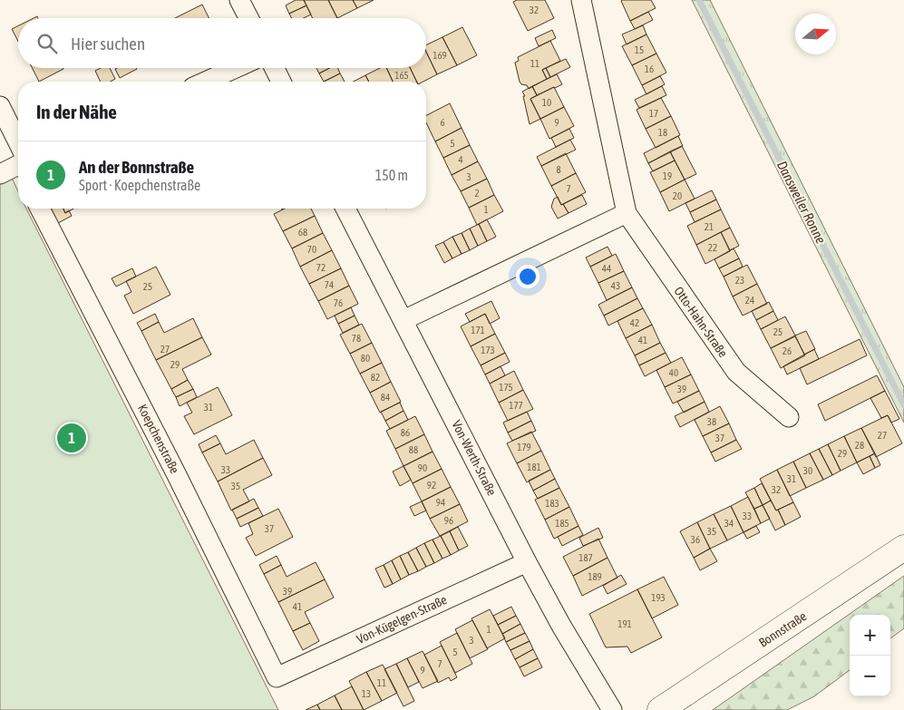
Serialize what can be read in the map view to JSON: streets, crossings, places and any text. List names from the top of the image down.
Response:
{
  "streets": {
    "main road": ["Bonnstraße"],
    "street": [
      "Otto-Hahn-Straße",
      "Koepchenstraße",
      "Von-Werth-Straße",
      "Von-Kügelgen-Straße"
    ]
  },
  "crossings": [
    ["Koepchenstraße", "Von-Kügelgen-Straße"],
    ["Von-Werth-Straße", "Von-Kügelgen-Straße"]
  ],
  "water": ["Dansweiler Ronne"],
  "house_numbers": [
    "32",
    "15",
    "169",
    "11",
    "16",
    "165",
    "10",
    "17",
    "6",
    "9",
    "18",
    "5",
    "4",
    "8",
    "19",
    "3",
    "7",
    "2",
    "20",
    "1",
    "21",
    "68",
    "22",
    "70",
    "72",
    "44",
    "23",
    "74",
    "43",
    "25",
    "24",
    "76",
    "42",
    "171",
    "25",
    "78",
    "41",
    "27",
    "173",
    "26",
    "80",
    "29",
    "40",
    "82",
    "175",
    "39",
    "84",
    "177",
    "31",
    "38",
    "86",
    "27",
    "37",
    "28",
    "179",
    "88",
    "29",
    "181",
    "90",
    "33",
    "30",
    "31",
    "92",
    "35",
    "32",
    "94",
    "183",
    "33",
    "96",
    "185",
    "34",
    "37",
    "35",
    "36",
    "187",
    "189",
    "39",
    "193",
    "41",
    "191",
    "1",
    "3",
    "5",
    "7",
    "9",
    "11",
    "13"
  ],
  "north": "right",
  "page": {
    "search": "Hier suchen",
    "heading": "In der Nähe",
    "list": [
      {
        "mark": "1",
        "name": "An der Bonnstraße",
        "note": "Sport · Koepchenstraße",
        "value": "150 m"
      }
    ],
    "pins": "1",
    "map_buttons": ["+", "−"]
  }
}
